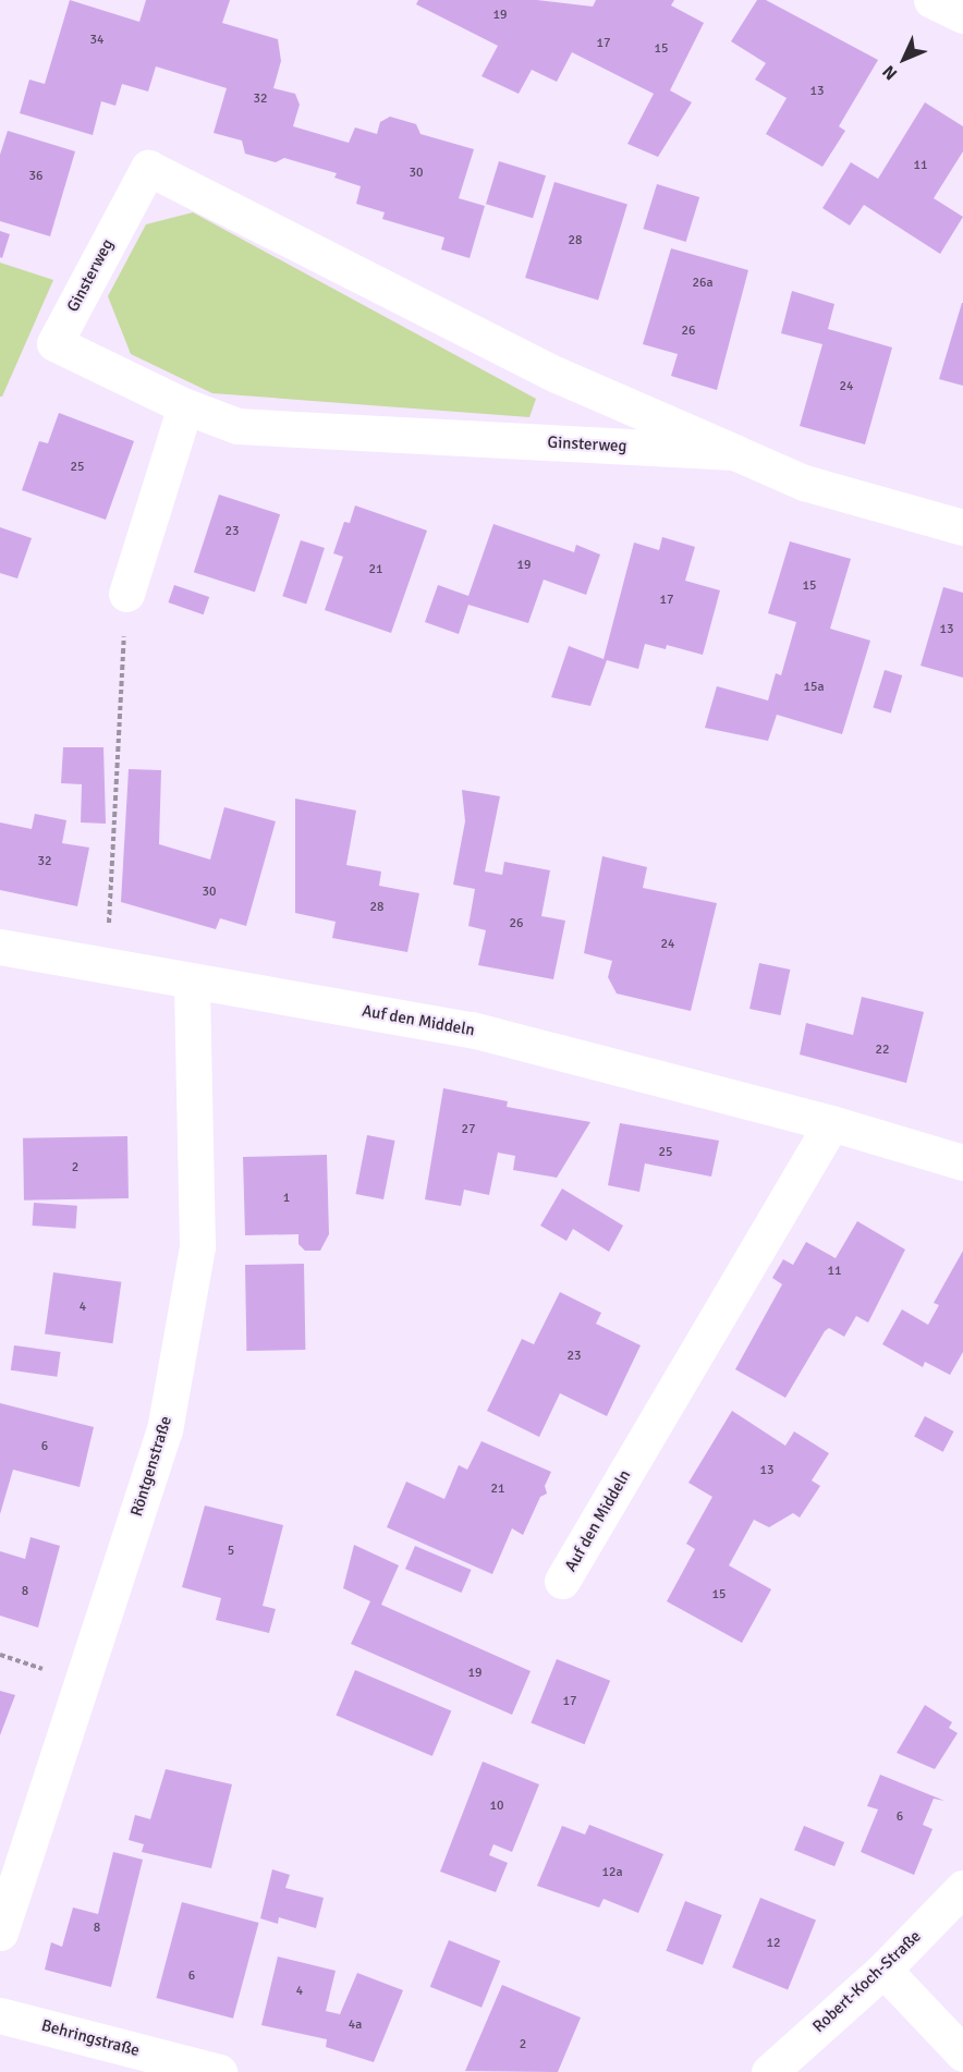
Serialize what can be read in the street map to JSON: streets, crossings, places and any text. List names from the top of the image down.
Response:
{
  "streets": {
    "street": [
      "Ginsterweg",
      "Auf den Middeln",
      "Röntgenstraße",
      "Robert-Koch-Straße",
      "Behringstraße"
    ]
  },
  "crossings": [
    ["Auf den Middeln", "Röntgenstraße"]
  ],
  "house_numbers": [
    "19",
    "34",
    "17",
    "15",
    "13",
    "32",
    "11",
    "30",
    "36",
    "28",
    "26a",
    "26",
    "24",
    "25",
    "23",
    "19",
    "21",
    "15",
    "17",
    "13",
    "15a",
    "32",
    "30",
    "28",
    "26",
    "24",
    "22",
    "27",
    "25",
    "2",
    "1",
    "11",
    "4",
    "23",
    "6",
    "13",
    "21",
    "5",
    "8",
    "15",
    "19",
    "17",
    "10",
    "6",
    "12a",
    "8",
    "12",
    "6",
    "4",
    "4a",
    "2"
  ],
  "north": "bottom left"
}
